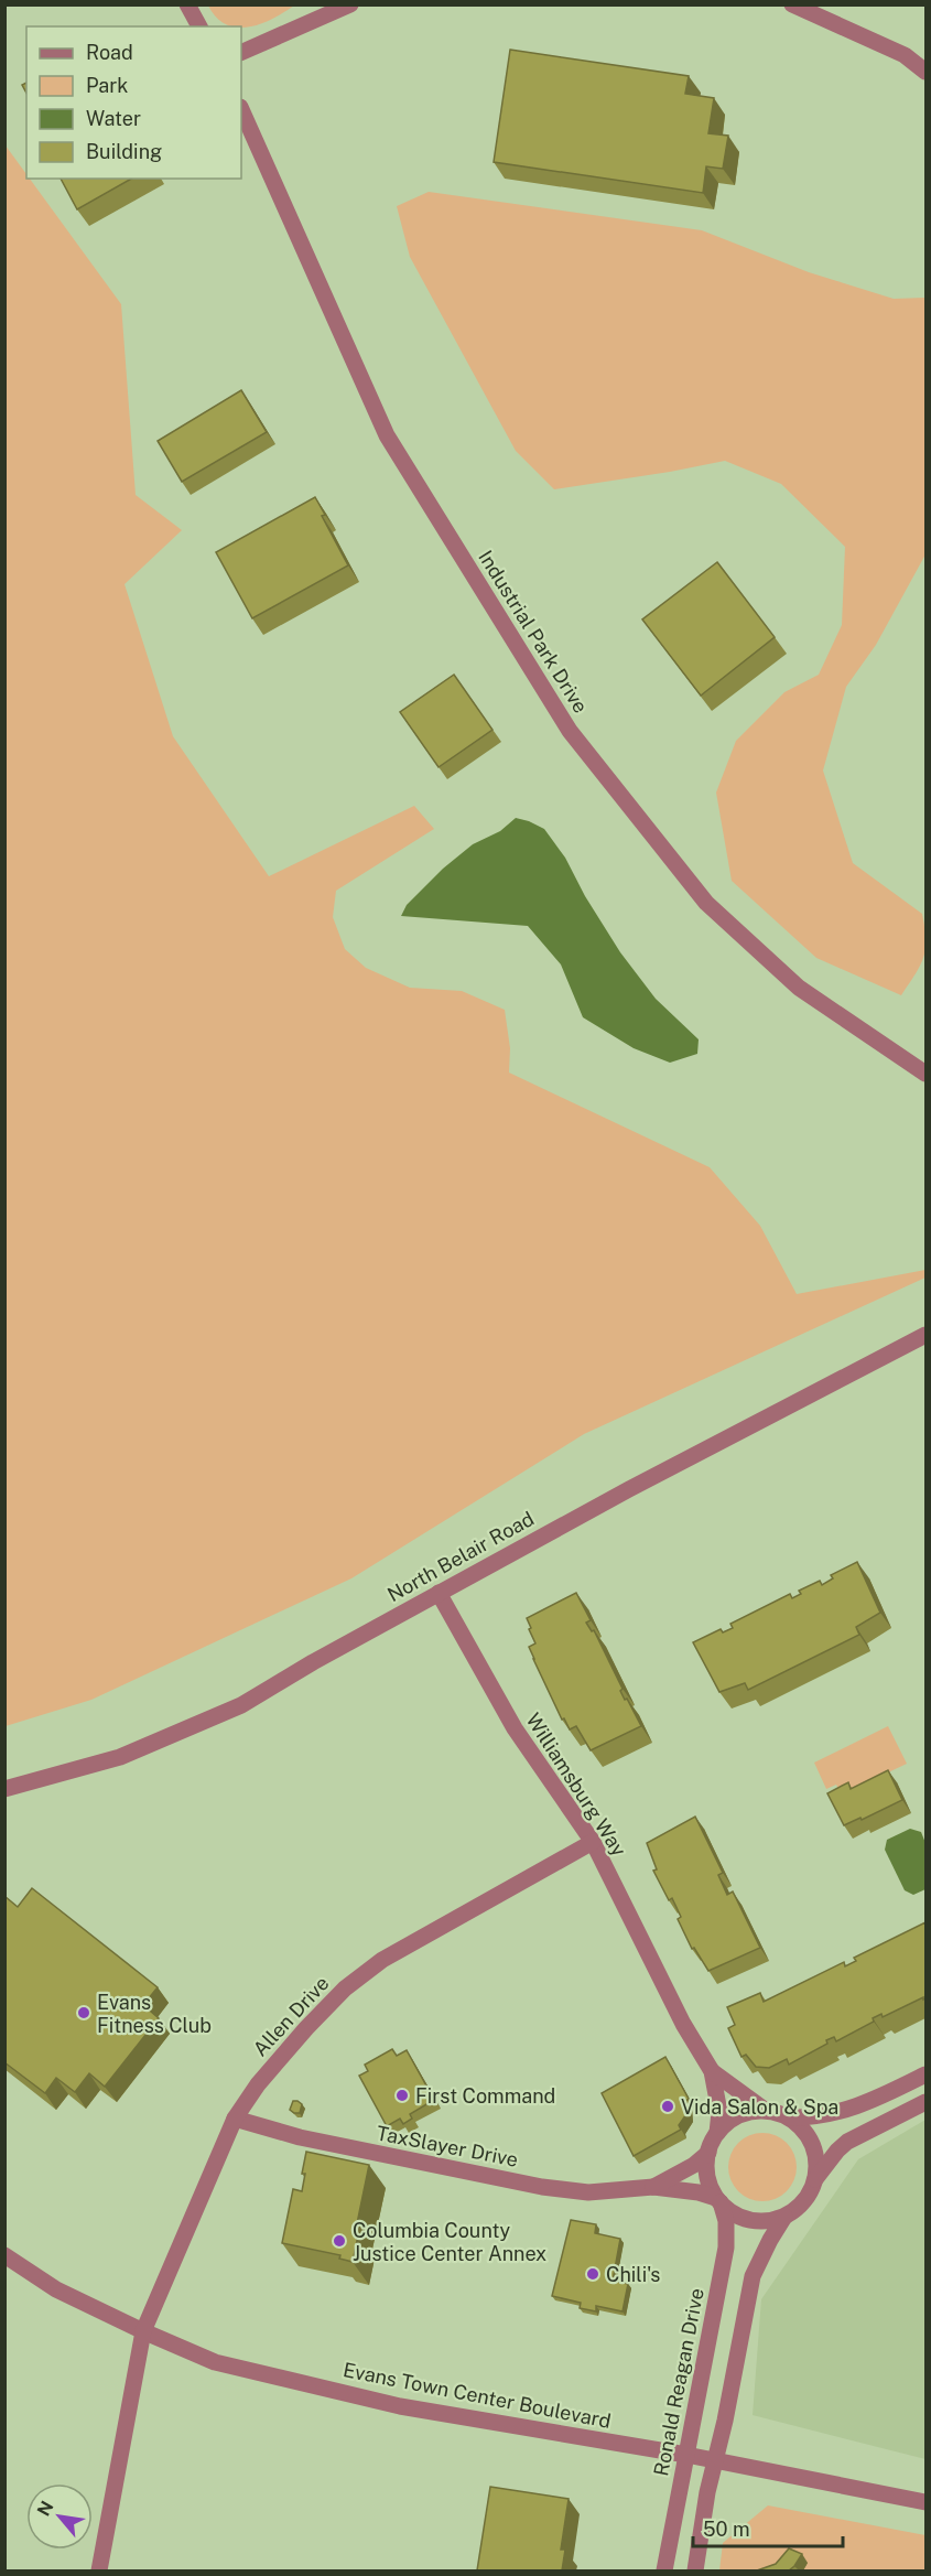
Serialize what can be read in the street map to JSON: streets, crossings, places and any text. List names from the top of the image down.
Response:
{
  "streets": {
    "street": [
      "Industrial Park Drive",
      "North Belair Road",
      "Williamsburg Way",
      "Allen Drive",
      "TaxSlayer Drive",
      "Ronald Reagan Drive",
      "Evans Town Center Boulevard"
    ]
  },
  "crossings": [
    ["North Belair Road", "Williamsburg Way"],
    ["Williamsburg Way", "Allen Drive"],
    ["Williamsburg Way", "TaxSlayer Drive"],
    ["Williamsburg Way", "Ronald Reagan Drive"],
    ["Allen Drive", "TaxSlayer Drive"],
    ["Allen Drive", "Evans Town Center Boulevard"],
    ["TaxSlayer Drive", "Ronald Reagan Drive"],
    ["Ronald Reagan Drive", "Evans Town Center Boulevard"]
  ],
  "places": [
    "Evans Fitness Club",
    "First Command",
    "Vida Salon & Spa",
    "Columbia County Justice Center Annex",
    "Chili's"
  ],
  "legend": [
    "Road",
    "Park",
    "Water",
    "Building"
  ],
  "scale_bar": "50 m",
  "north": "top left"
}
